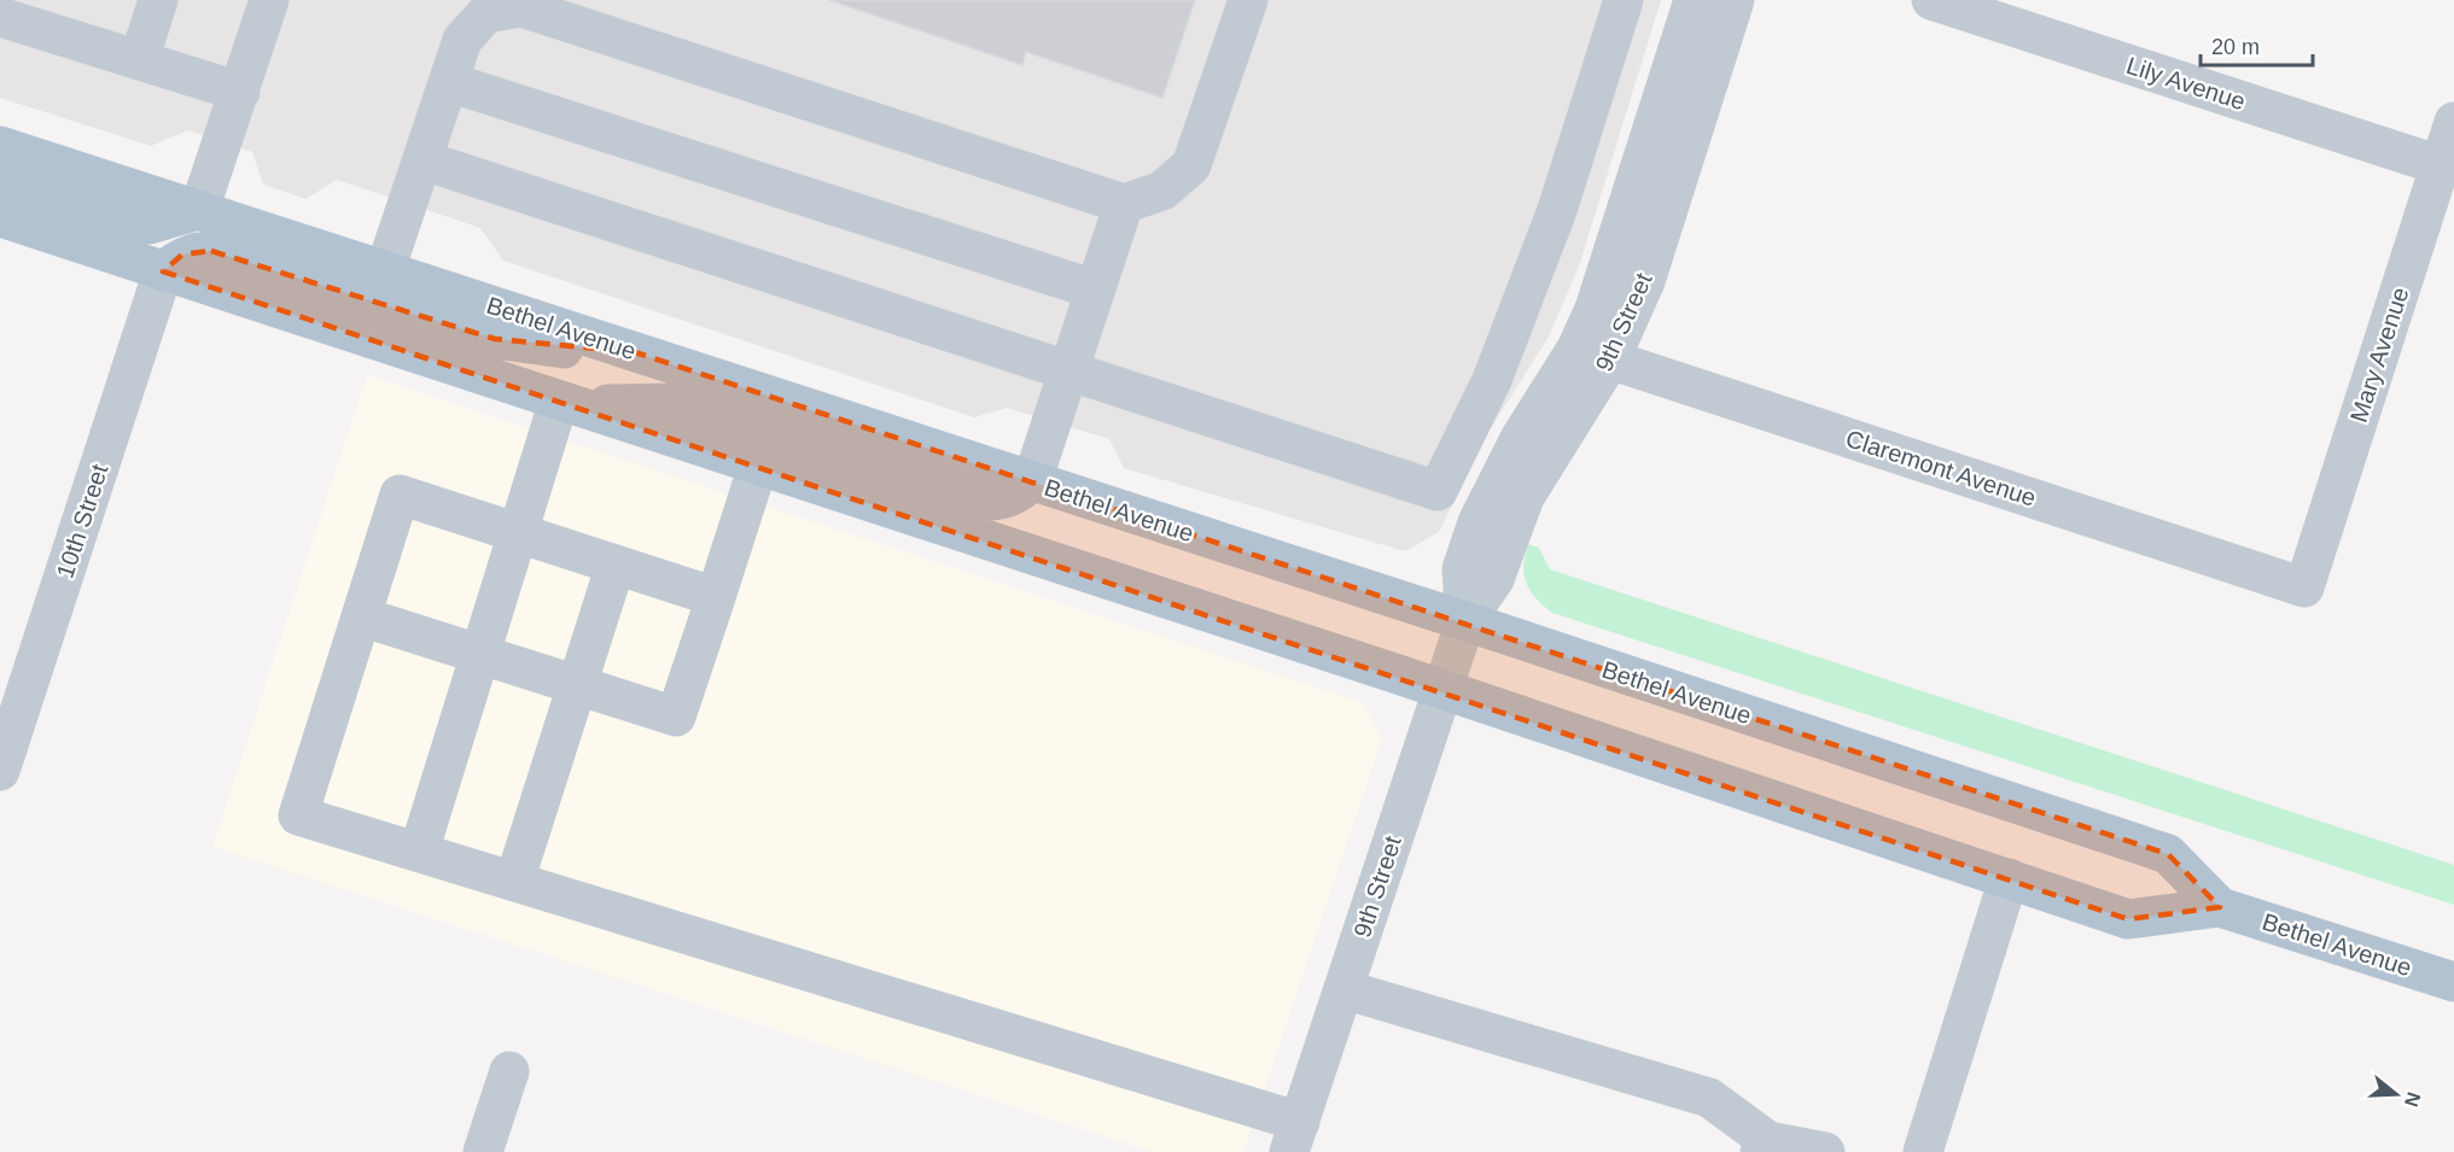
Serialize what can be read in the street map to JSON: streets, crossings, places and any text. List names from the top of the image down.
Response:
{
  "streets": {
    "main road": ["Bethel Avenue"],
    "street": [
      "Lily Avenue",
      "9th Street",
      "Mary Avenue",
      "Claremont Avenue",
      "10th Street"
    ]
  },
  "crossings": [
    ["Lily Avenue", "Mary Avenue"],
    ["9th Street", "Bethel Avenue"],
    ["9th Street", "Claremont Avenue"],
    ["Bethel Avenue", "10th Street"],
    ["Mary Avenue", "Claremont Avenue"]
  ],
  "scale_bar": "20 m",
  "north": "right"
}
